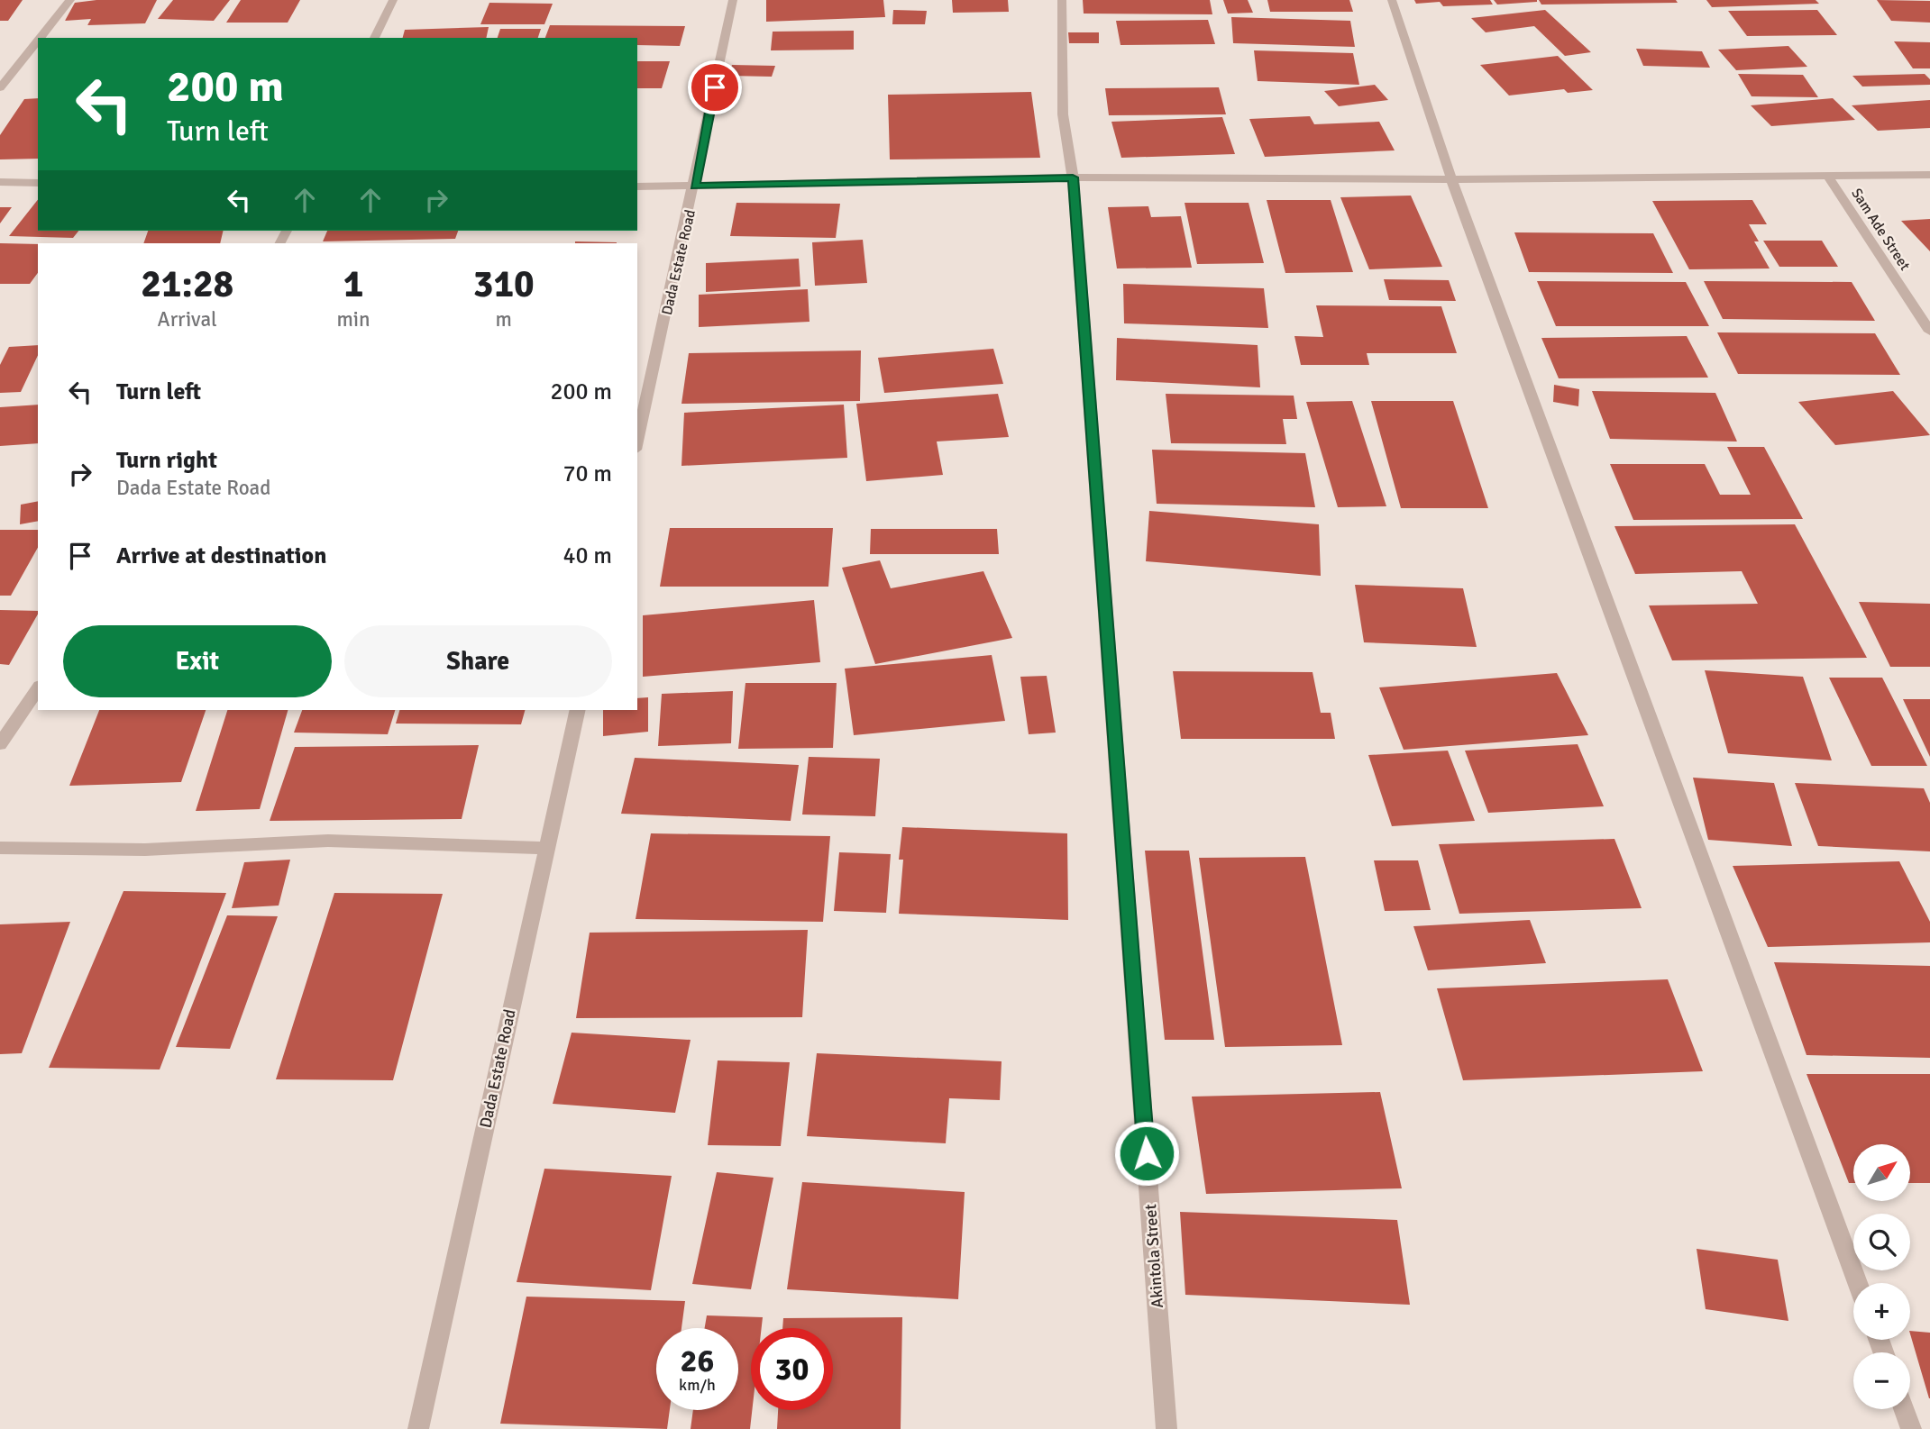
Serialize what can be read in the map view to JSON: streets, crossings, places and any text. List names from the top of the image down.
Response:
{
  "streets": {
    "street": ["Sam Ade Street", "Dada Estate Road", "Akintola Street"]
  },
  "north": "top right",
  "page": {
    "turn": ["200 m", "Turn left"],
    "eta": [
      "21:28",
      "Arrival",
      "1",
      "min",
      "310",
      "m"
    ],
    "list": [
      {
        "name": "Turn left",
        "value": "200 m"
      },
      {
        "name": "Turn right",
        "note": "Dada Estate Road",
        "value": "70 m"
      },
      {
        "name": "Arrive at destination",
        "value": "40 m"
      }
    ],
    "buttons": ["Exit", "Share"],
    "map_buttons": ["+", "−"],
    "speed": "26 km/h",
    "limit": "30"
  }
}
